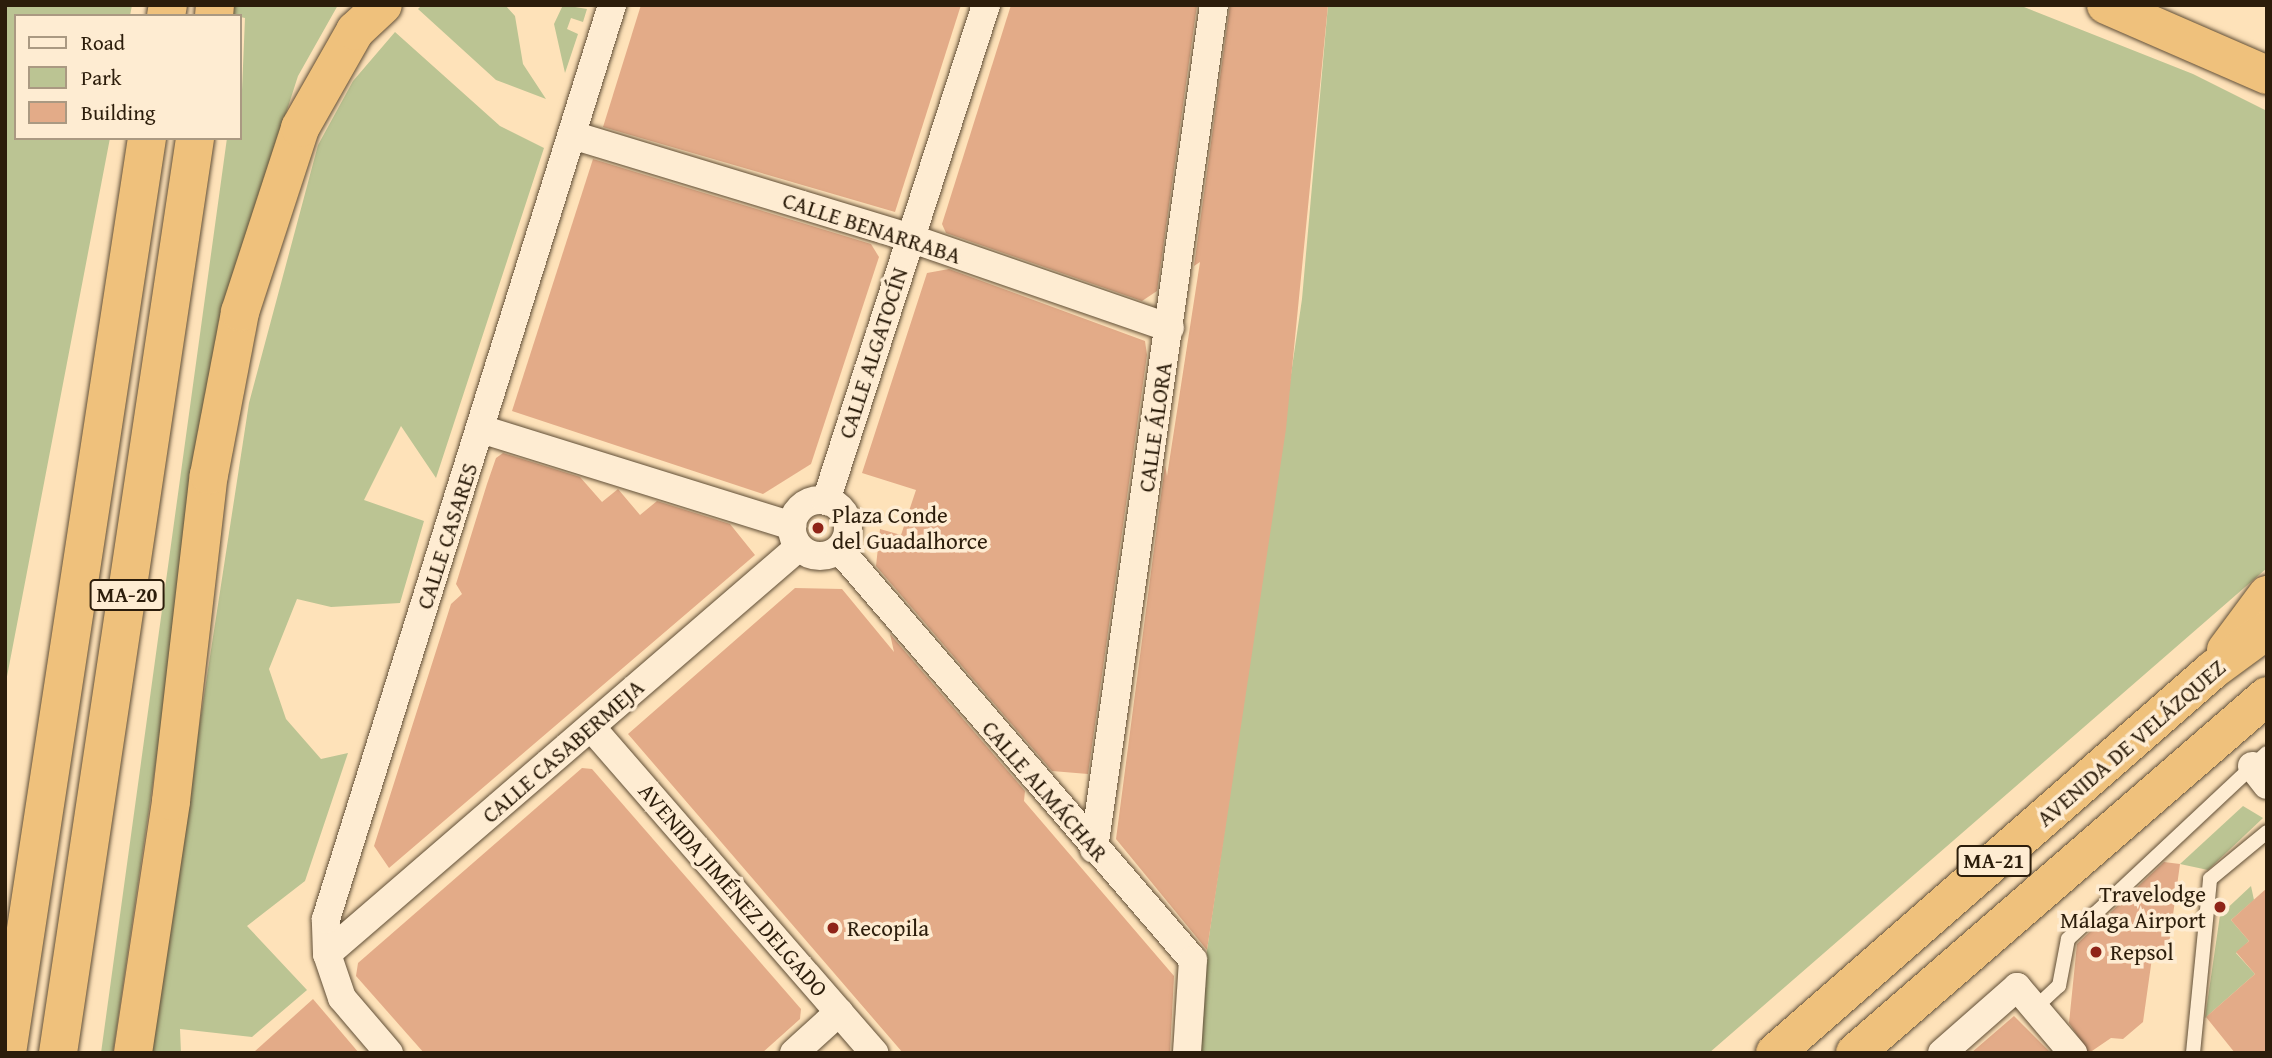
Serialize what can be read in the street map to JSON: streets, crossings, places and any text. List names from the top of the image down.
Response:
{
  "streets": {
    "highway": ["MA-20", "AVENIDA DE VELÁZQUEZ", "MA-21"],
    "street": [
      "CALLE BENARRABA",
      "CALLE ALGATOCÍN",
      "CALLE ÁLORA",
      "CALLE CASARES",
      "CALLE CASABERMEJA",
      "CALLE ALMÁCHAR",
      "AVENIDA JIMÉNEZ DELGADO"
    ]
  },
  "crossings": [
    ["CALLE BENARRABA", "CALLE ALGATOCÍN"],
    ["CALLE BENARRABA", "CALLE ÁLORA"],
    ["CALLE BENARRABA", "CALLE CASARES"],
    ["CALLE ALGATOCÍN", "CALLE CASABERMEJA"],
    ["CALLE ALGATOCÍN", "CALLE ALMÁCHAR"],
    ["CALLE ÁLORA", "CALLE ALMÁCHAR"],
    ["CALLE CASARES", "CALLE CASABERMEJA"],
    ["CALLE CASABERMEJA", "CALLE ALMÁCHAR"],
    ["CALLE CASABERMEJA", "AVENIDA JIMÉNEZ DELGADO"]
  ],
  "places": [
    "Plaza Conde del Guadalhorce",
    "Travelodge Málaga Airport",
    "Recopila",
    "Repsol"
  ],
  "legend": ["Road", "Park", "Building"]
}
